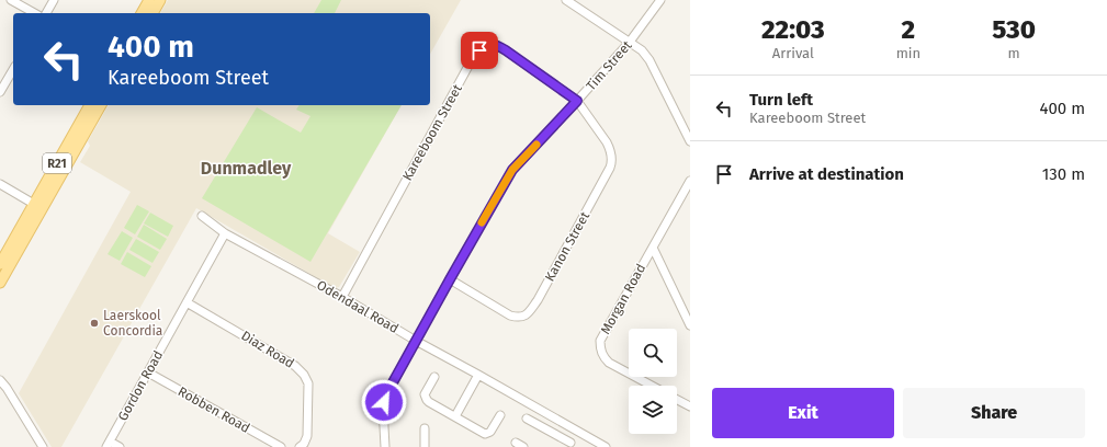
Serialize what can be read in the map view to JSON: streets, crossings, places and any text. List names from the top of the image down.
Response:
{
  "streets": {
    "main road": ["R21"],
    "street": [
      "Tim Street",
      "Kareeboom Street",
      "Kanon Street",
      "Morgan Road",
      "Odendaal Road",
      "Diaz Road",
      "Gordon Road",
      "Robben Road"
    ]
  },
  "crossings": [
    ["Tim Street", "Kareeboom Street"],
    ["Tim Street", "Kanon Street"],
    ["Tim Street", "Odendaal Road"],
    ["Kareeboom Street", "Kanon Street"],
    ["Kareeboom Street", "Odendaal Road"],
    ["Odendaal Road", "Gordon Road"],
    ["Diaz Road", "Gordon Road"],
    ["Gordon Road", "Robben Road"]
  ],
  "districts": ["Dunmadley"],
  "places": ["Laerskool Concordia"],
  "page": {
    "eta": [
      "22:03",
      "Arrival",
      "2",
      "min",
      "530",
      "m"
    ],
    "turn": ["400 m", "Kareeboom Street"],
    "list": [
      {
        "name": "Turn left",
        "note": "Kareeboom Street",
        "value": "400 m"
      },
      {
        "name": "Arrive at destination",
        "value": "130 m"
      }
    ],
    "buttons": ["Exit", "Share"]
  }
}
